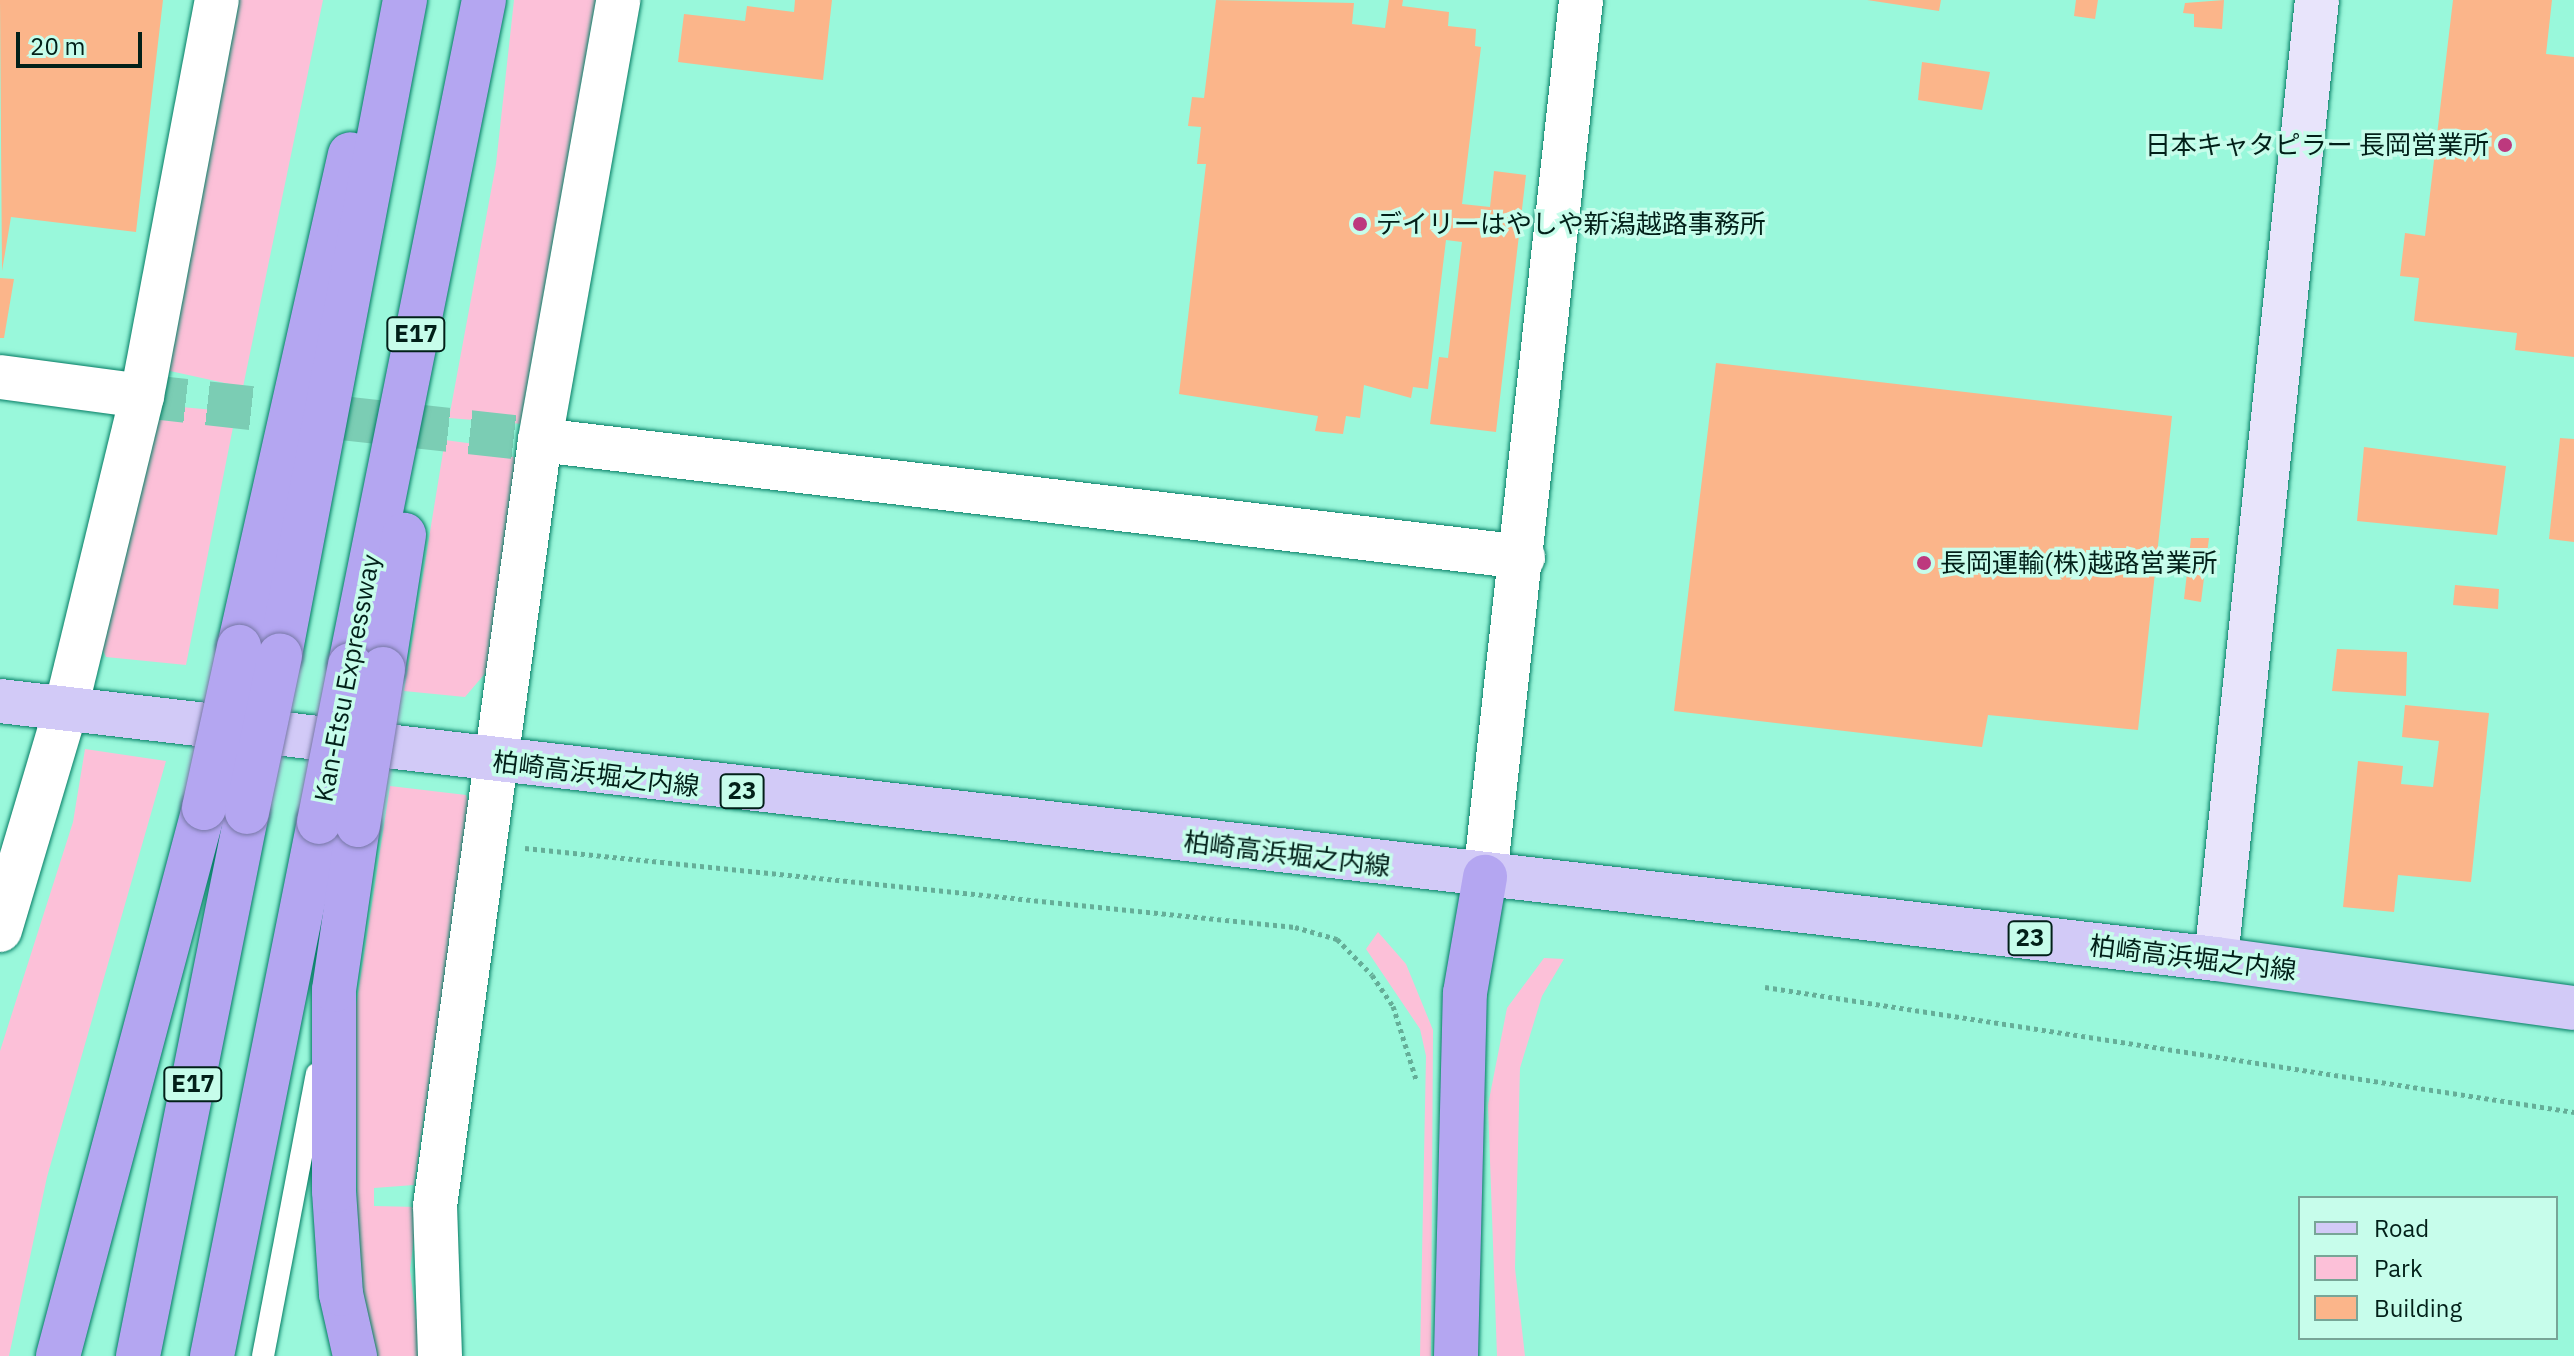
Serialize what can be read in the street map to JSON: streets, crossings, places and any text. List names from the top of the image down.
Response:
{
  "streets": {
    "highway": ["E17", "Kan-Etsu Expressway"],
    "main road": ["柏崎高浜堀之内線", "23"]
  },
  "places": ["日本キャタピラー 長岡営業所", "デイリーはやしや新潟越路事務所", "長岡運輸(株)越路営業所"],
  "legend": ["Road", "Park", "Building"],
  "scale_bar": "20 m"
}
